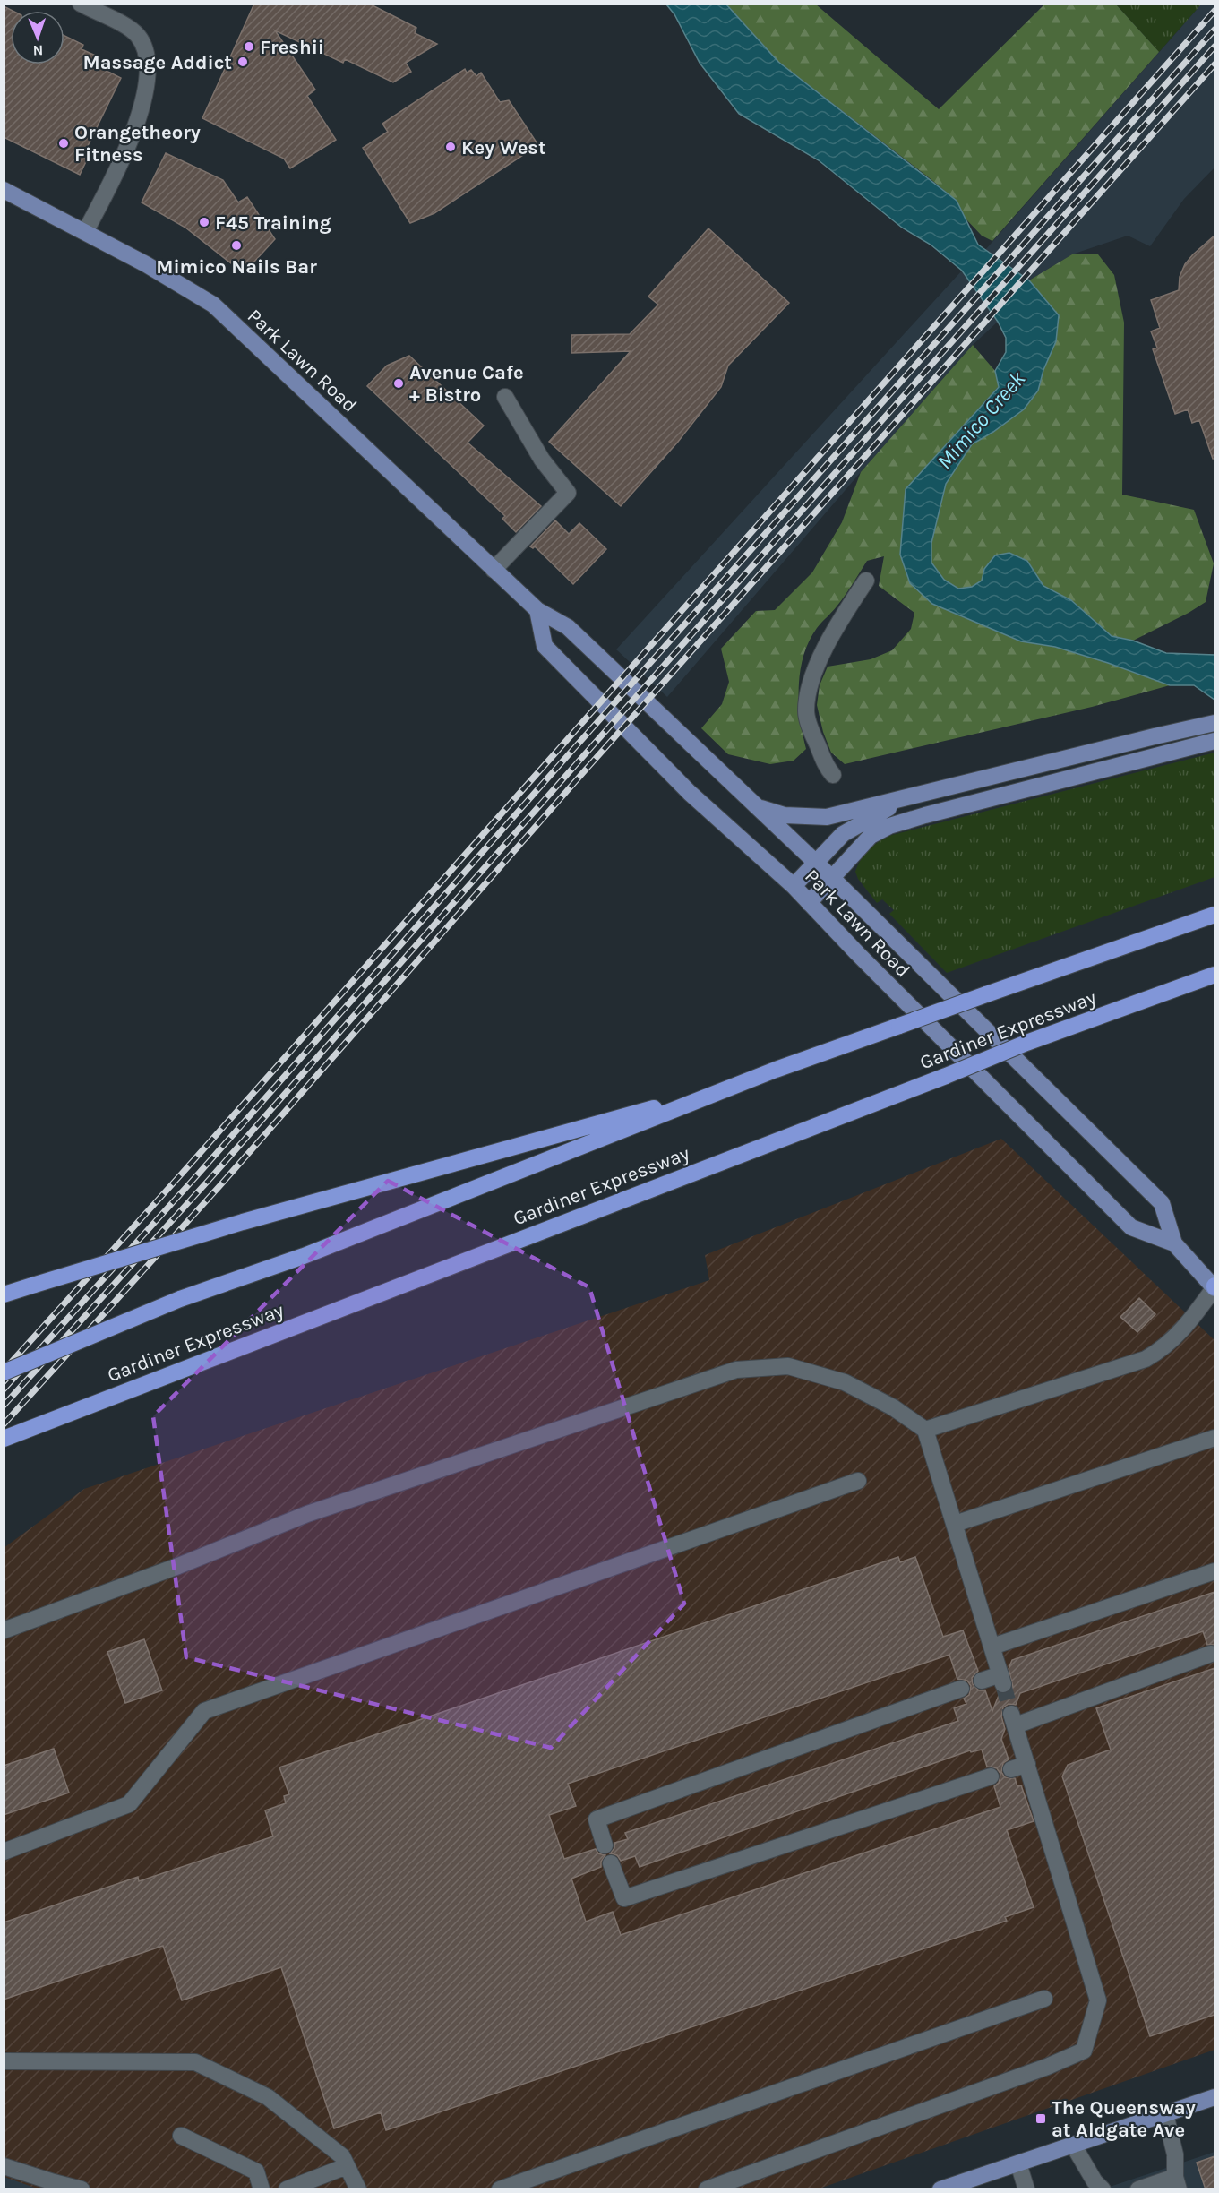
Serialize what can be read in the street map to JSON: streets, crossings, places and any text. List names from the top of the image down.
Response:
{
  "streets": {
    "highway": ["Gardiner Expressway"],
    "main road": ["Park Lawn Road"]
  },
  "water": ["Mimico Creek"],
  "places": {
    "other": [
      "Freshii",
      "Massage Addict",
      "Orangetheory Fitness",
      "Key West",
      "F45 Training",
      "Mimico Nails Bar",
      "Avenue Cafe + Bistro"
    ],
    "transit": ["The Queensway at Aldgate Ave"]
  },
  "north": "bottom"
}
